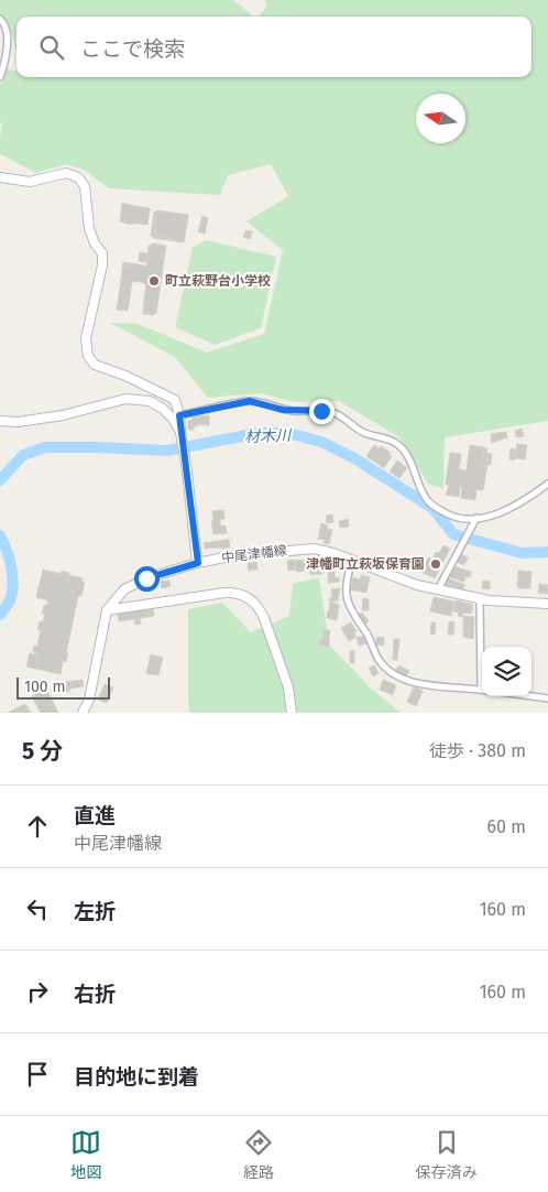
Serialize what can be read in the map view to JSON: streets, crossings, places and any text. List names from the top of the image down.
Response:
{
  "streets": {
    "street": ["中尾津幡線"]
  },
  "water": ["材木川"],
  "places": ["町立萩野台小学校", "津幡町立萩坂保育園"],
  "scale_bar": "100 m",
  "north": "left",
  "page": {
    "search": "ここで検索",
    "scale": "100 m",
    "heading": ["5 分", "徒歩 · 380 m"],
    "list": [
      ["直進", "中尾津幡線", "60 m"],
      ["左折", "160 m"],
      ["右折", "160 m"],
      "目的地に到着"
    ],
    "nav": ["地図", "経路", "保存済み"]
  }
}
